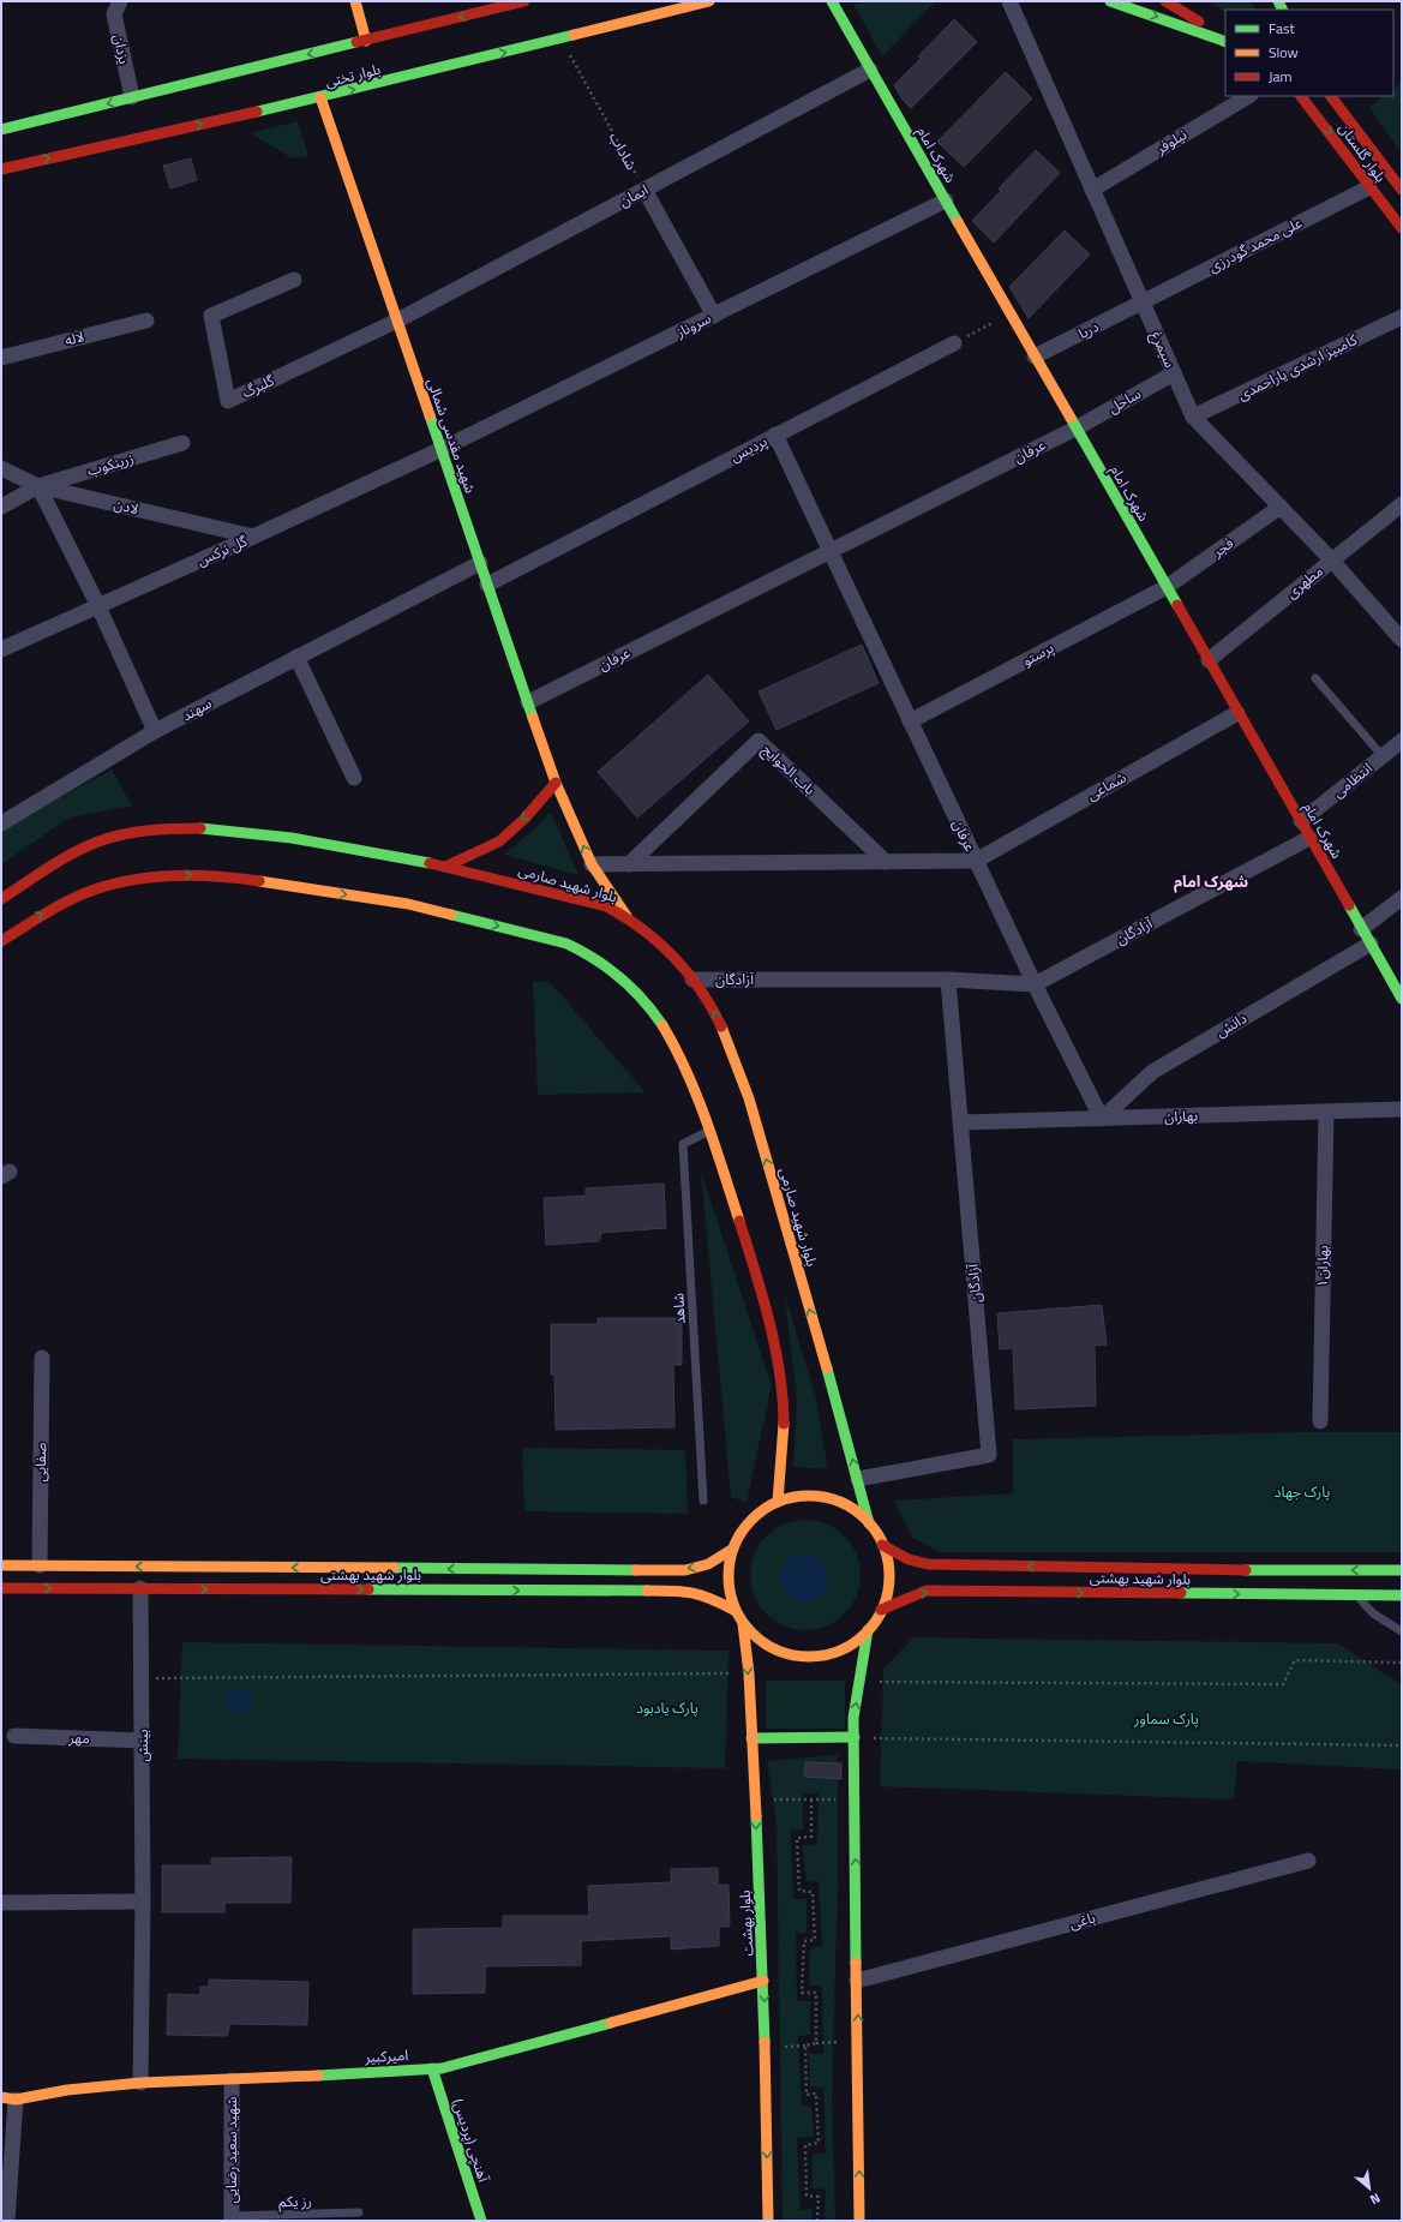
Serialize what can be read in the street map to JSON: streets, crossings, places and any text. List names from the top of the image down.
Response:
{
  "streets": {
    "main road": [
      "بلوار تختی",
      "بلوار گلستان",
      "شهرک امام",
      "شهید مقدسی شمالی",
      "بلوار شهید صارمی",
      "بلوار شهید بهشتی",
      "بلوار بهشت",
      "امیرکبیر",
      "آهنچی (پردیس)"
    ],
    "street": [
      "یزدان",
      "نیلوفر",
      "ایمان",
      "علی محمد گودرزی",
      "سروناز",
      "دریا",
      "لاله",
      "سیمرغ",
      "کامبیز ارشدی یاراحمدی",
      "گلبرگ",
      "ساحل",
      "پردیس",
      "عرفان",
      "زرینکوب",
      "لادن",
      "فجر",
      "گل نرکس",
      "مطهری",
      "پرستو",
      "سهند",
      "باب الحوایج",
      "انتظامی",
      "شماعی",
      "آزادگان",
      "دانش",
      "بهاران",
      "بهاران۱",
      "صفایی",
      "مهر",
      "بینش",
      "باغی",
      "شهید سعید رضایی"
    ],
    "lane": ["شاهد", "رز یکم"],
    "path": ["شاداب"]
  },
  "crossings": [
    ["بلوار تختی", "شاداب"],
    ["بلوار تختی", "شهید مقدسی شمالی"],
    ["نیلوفر", "سیمرغ"],
    ["شاداب", "ایمان"],
    ["بلوار گلستان", "علی محمد گودرزی"],
    ["شهرک امام", "ایمان"],
    ["شهرک امام", "سروناز"],
    ["شهرک امام", "دریا"],
    ["شهرک امام", "ساحل"],
    ["شهرک امام", "عرفان"],
    ["شهرک امام", "فجر"],
    ["شهرک امام", "مطهری"],
    ["شهرک امام", "پرستو"],
    ["شهرک امام", "انتظامی"],
    ["شهرک امام", "شماعی"],
    ["شهرک امام", "آزادگان"],
    ["شهرک امام", "دانش"],
    ["ایمان", "گلبرگ"],
    ["ایمان", "شهید مقدسی شمالی"],
    ["علی محمد گودرزی", "دریا"],
    ["علی محمد گودرزی", "سیمرغ"],
    ["سروناز", "شهید مقدسی شمالی"],
    ["سروناز", "گل نرکس"],
    ["دریا", "سیمرغ"],
    ["سیمرغ", "کامبیز ارشدی یاراحمدی"],
    ["سیمرغ", "ساحل"],
    ["سیمرغ", "فجر"],
    ["سیمرغ", "مطهری"],
    ["گلبرگ", "شهید مقدسی شمالی"],
    ["ساحل", "عرفان"],
    ["شهید مقدسی شمالی", "پردیس"],
    ["شهید مقدسی شمالی", "عرفان"],
    ["شهید مقدسی شمالی", "گل نرکس"],
    ["شهید مقدسی شمالی", "سهند"],
    ["شهید مقدسی شمالی", "بلوار شهید صارمی"],
    ["پردیس", "عرفان"],
    ["عرفان", "پرستو"],
    ["عرفان", "شماعی"],
    ["عرفان", "آزادگان"],
    ["عرفان", "دانش"],
    ["عرفان", "بهاران"],
    ["زرینکوب", "لادن"],
    ["لادن", "گل نرکس"],
    ["فجر", "پرستو"],
    ["بلوار شهید صارمی", "آزادگان"],
    ["بلوار شهید صارمی", "بلوار شهید بهشتی"],
    ["بلوار شهید صارمی", "بلوار بهشت"],
    ["آزادگان", "بهاران"],
    ["دانش", "بهاران"],
    ["بهاران", "بهاران۱"],
    ["صفایی", "بلوار شهید بهشتی"],
    ["بلوار شهید بهشتی", "بینش"],
    ["بلوار شهید بهشتی", "بلوار بهشت"],
    ["مهر", "بینش"],
    ["بینش", "امیرکبیر"],
    ["بلوار بهشت", "امیرکبیر"],
    ["امیرکبیر", "آهنچی (پردیس)"],
    ["امیرکبیر", "شهید سعید رضایی"],
    ["شهید سعید رضایی", "رز یکم"]
  ],
  "districts": ["شهرک امام"],
  "parks": ["پارک جهاد", "پارک یادبود", "پارک سماور"],
  "legend": ["Fast", "Slow", "Jam"],
  "north": "bottom right"
}
